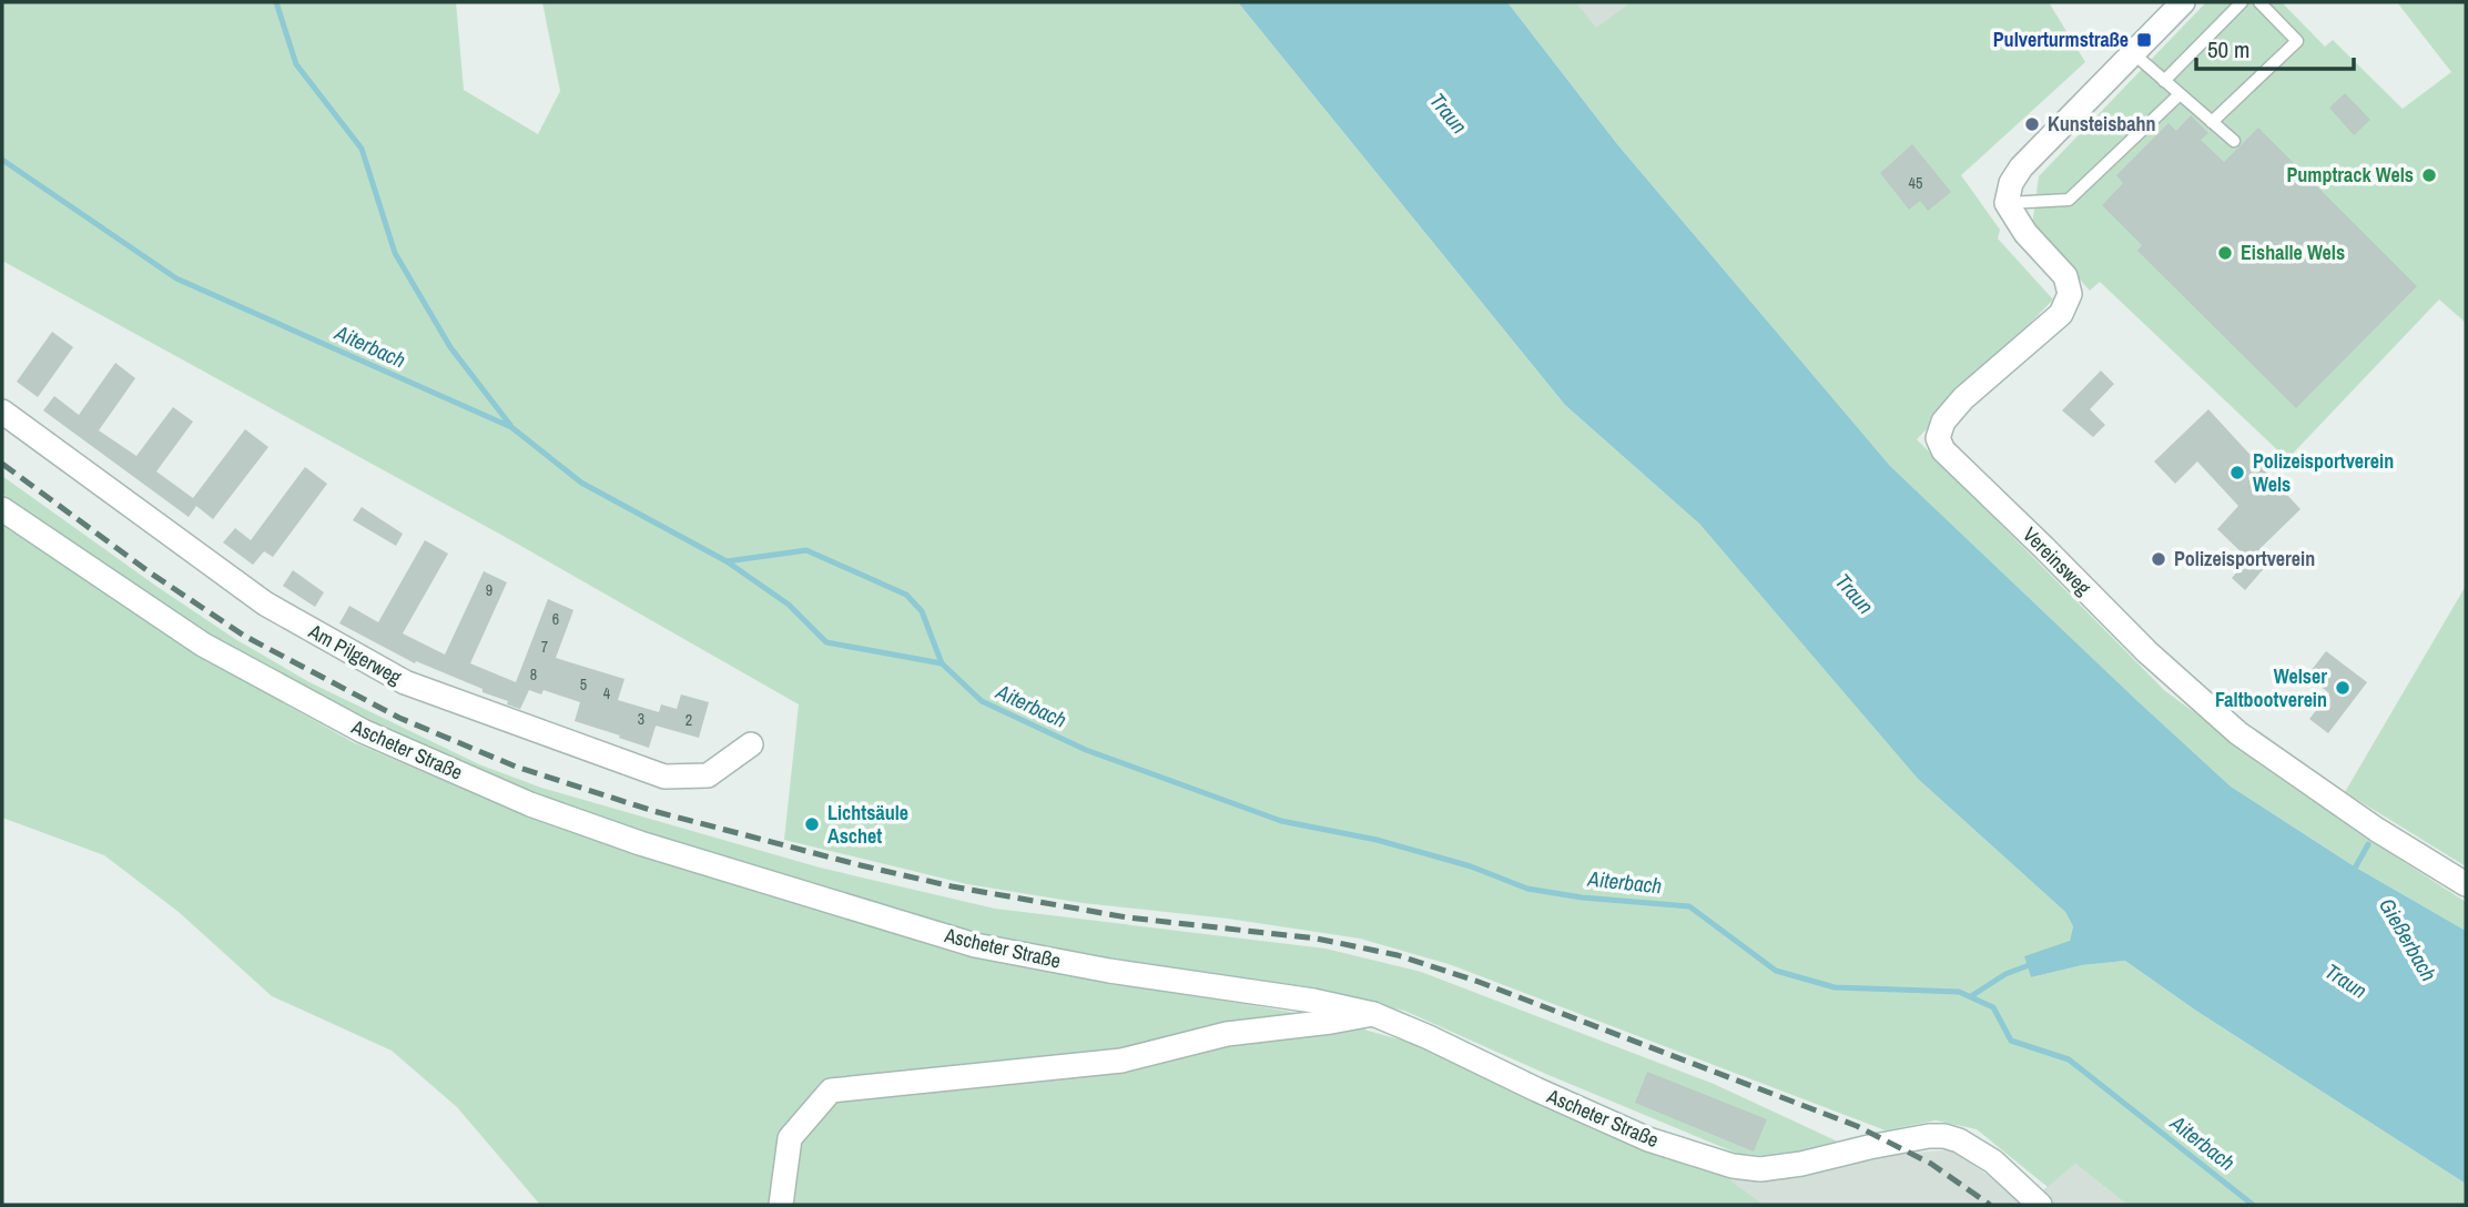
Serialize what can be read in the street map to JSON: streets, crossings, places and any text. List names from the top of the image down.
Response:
{
  "streets": {
    "street": ["Vereinsweg", "Am Pilgerweg", "Ascheter Straße"]
  },
  "water": ["Traun", "Aiterbach", "Gießerbach"],
  "places": {
    "transit": ["Pulverturmstraße"],
    "other": [
      "Kunsteisbahn",
      "Pumptrack Wels",
      "Eishalle Wels",
      "Polizeisportverein Wels",
      "Polizeisportverein",
      "Welser Faltbootverein",
      "Lichtsäule Aschet"
    ]
  },
  "house_numbers": [
    "45",
    "9",
    "6",
    "7",
    "8",
    "5",
    "4",
    "3",
    "2"
  ],
  "scale_bar": "50 m"
}
